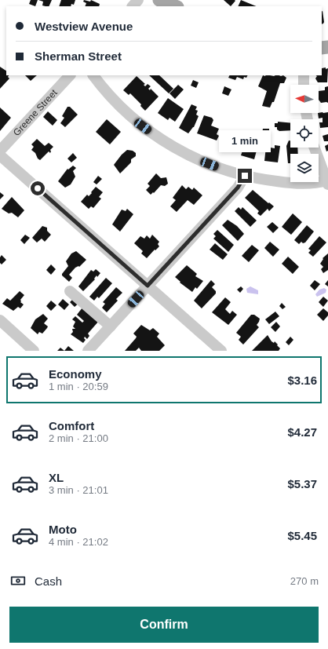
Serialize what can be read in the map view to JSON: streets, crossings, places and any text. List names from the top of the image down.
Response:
{
  "streets": {
    "street": ["Greene Street"]
  },
  "north": "left",
  "page": {
    "banner": ["Westview Avenue", "Sherman Street"],
    "bubble": "1 min",
    "list": [
      {
        "name": "Economy",
        "note": "1 min · 20:59",
        "value": "$3.16"
      },
      {
        "name": "Comfort",
        "note": "2 min · 21:00",
        "value": "$4.27"
      },
      {
        "name": "XL",
        "note": "3 min · 21:01",
        "value": "$5.37"
      },
      {
        "name": "Moto",
        "note": "4 min · 21:02",
        "value": "$5.45"
      }
    ],
    "pay": ["Cash", "270 m"],
    "buttons": "Confirm"
  }
}
